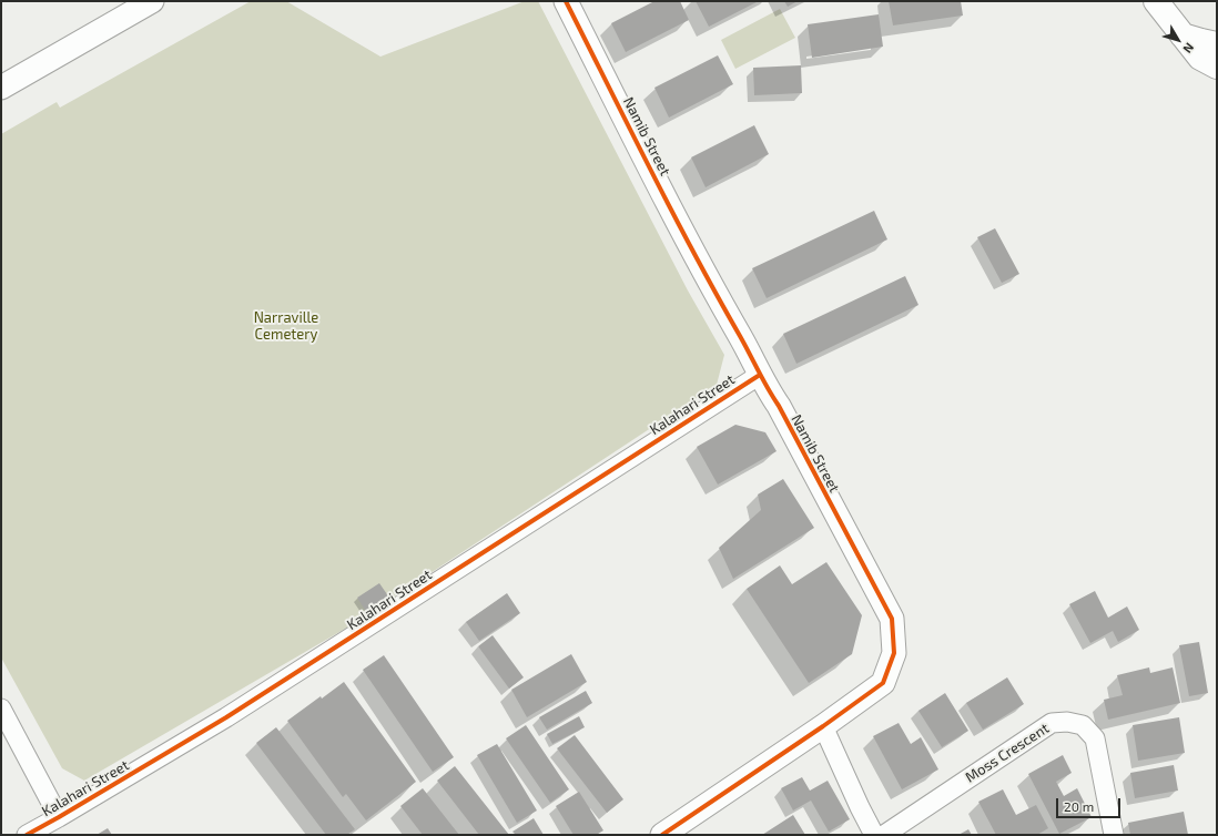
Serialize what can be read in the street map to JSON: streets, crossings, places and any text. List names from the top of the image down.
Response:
{
  "streets": {
    "street": ["Namib Street", "Kalahari Street", "Moss Crescent"]
  },
  "crossings": [
    ["Namib Street", "Kalahari Street"]
  ],
  "parks": ["Narraville Cemetery"],
  "scale_bar": "20 m",
  "north": "bottom right"
}
